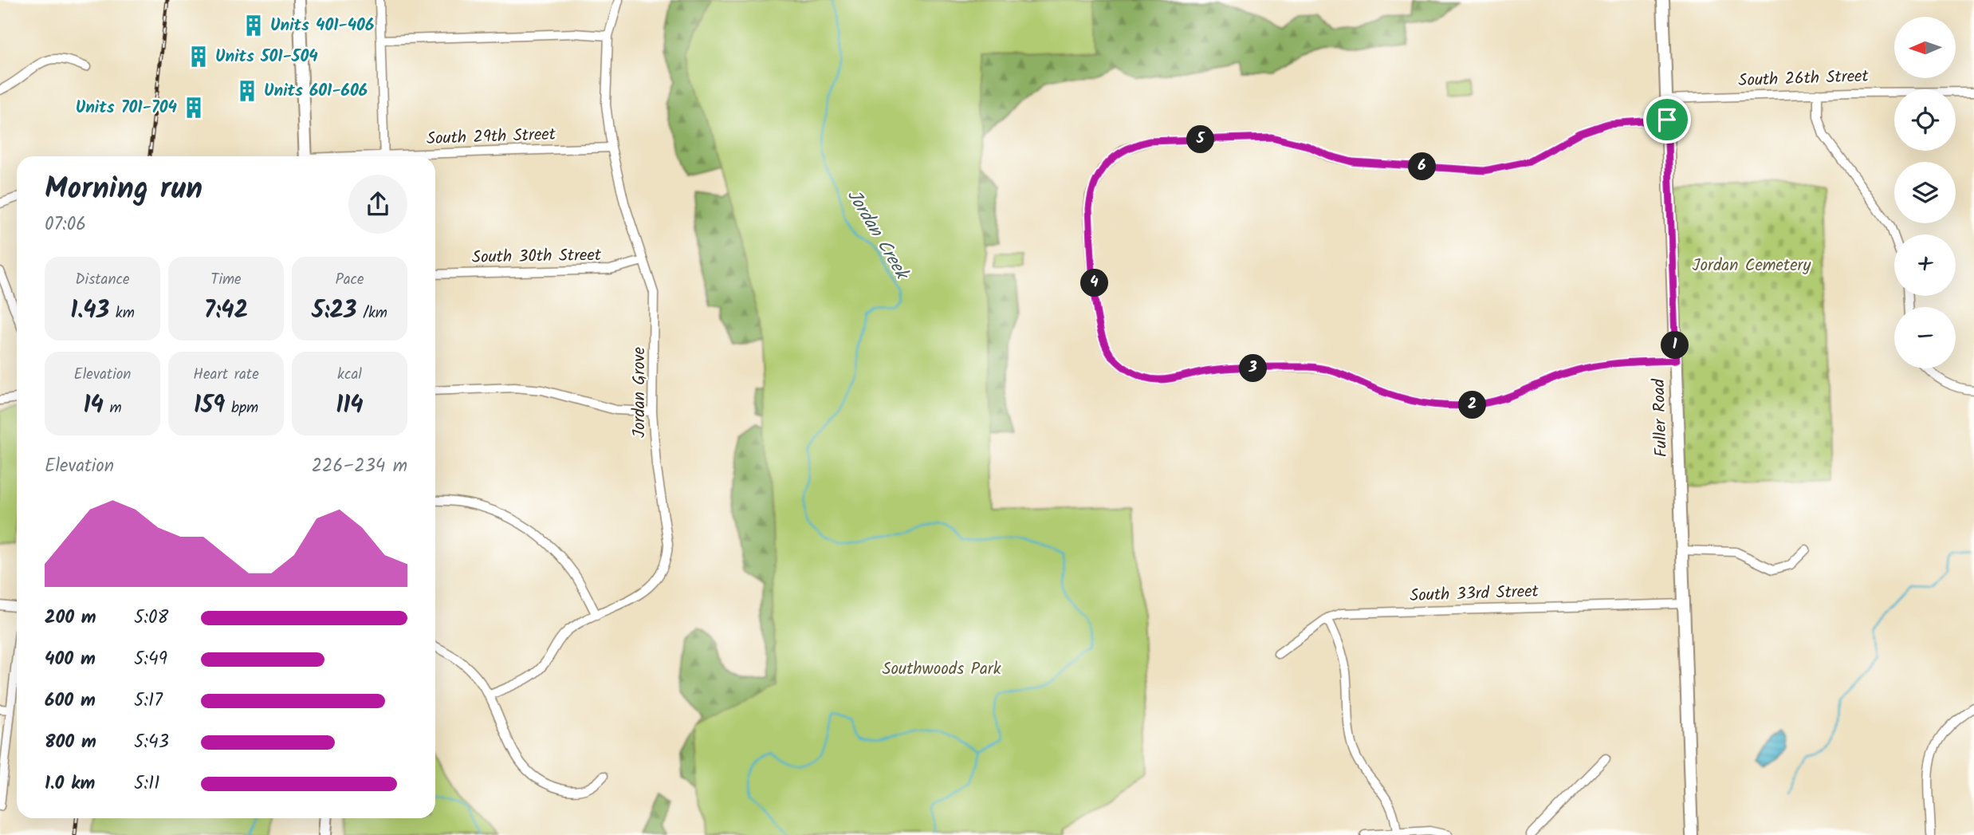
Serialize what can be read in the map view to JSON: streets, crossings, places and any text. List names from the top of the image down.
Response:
{
  "streets": {
    "street": [
      "South 26th Street",
      "South 29th Street",
      "South 30th Street",
      "Jordan Grove",
      "Fuller Road",
      "South 33rd Street"
    ]
  },
  "crossings": [
    ["South 26th Street", "Fuller Road"],
    ["South 29th Street", "Jordan Grove"],
    ["South 30th Street", "Jordan Grove"],
    ["Fuller Road", "South 33rd Street"]
  ],
  "water": ["Jordan Creek"],
  "parks": ["Jordan Cemetery", "Southwoods Park"],
  "places": {
    "building": [
      "Units 401-406",
      "Units 501-504",
      "Units 601-606",
      "Units 701-704"
    ]
  },
  "north": "left",
  "page": {
    "map_buttons": ["+", "−"],
    "pins": [
      "5",
      "6",
      "4",
      "1",
      "3",
      "2"
    ],
    "heading": ["Morning run", "07:06"],
    "stats": [
      ["Distance", "1.43 km"],
      ["Time", "7:42"],
      ["Pace", "5:23 /km"],
      ["Elevation", "14 m"],
      ["Heart rate", "159 bpm"],
      ["kcal", "114"]
    ],
    "chart": ["Elevation", "226–234 m"],
    "list": [
      {
        "name": "200 m",
        "note": "5:08"
      },
      {
        "name": "400 m",
        "note": "5:49"
      },
      {
        "name": "600 m",
        "note": "5:17"
      },
      {
        "name": "800 m",
        "note": "5:43"
      },
      {
        "name": "1.0 km",
        "note": "5:11"
      }
    ]
  }
}
